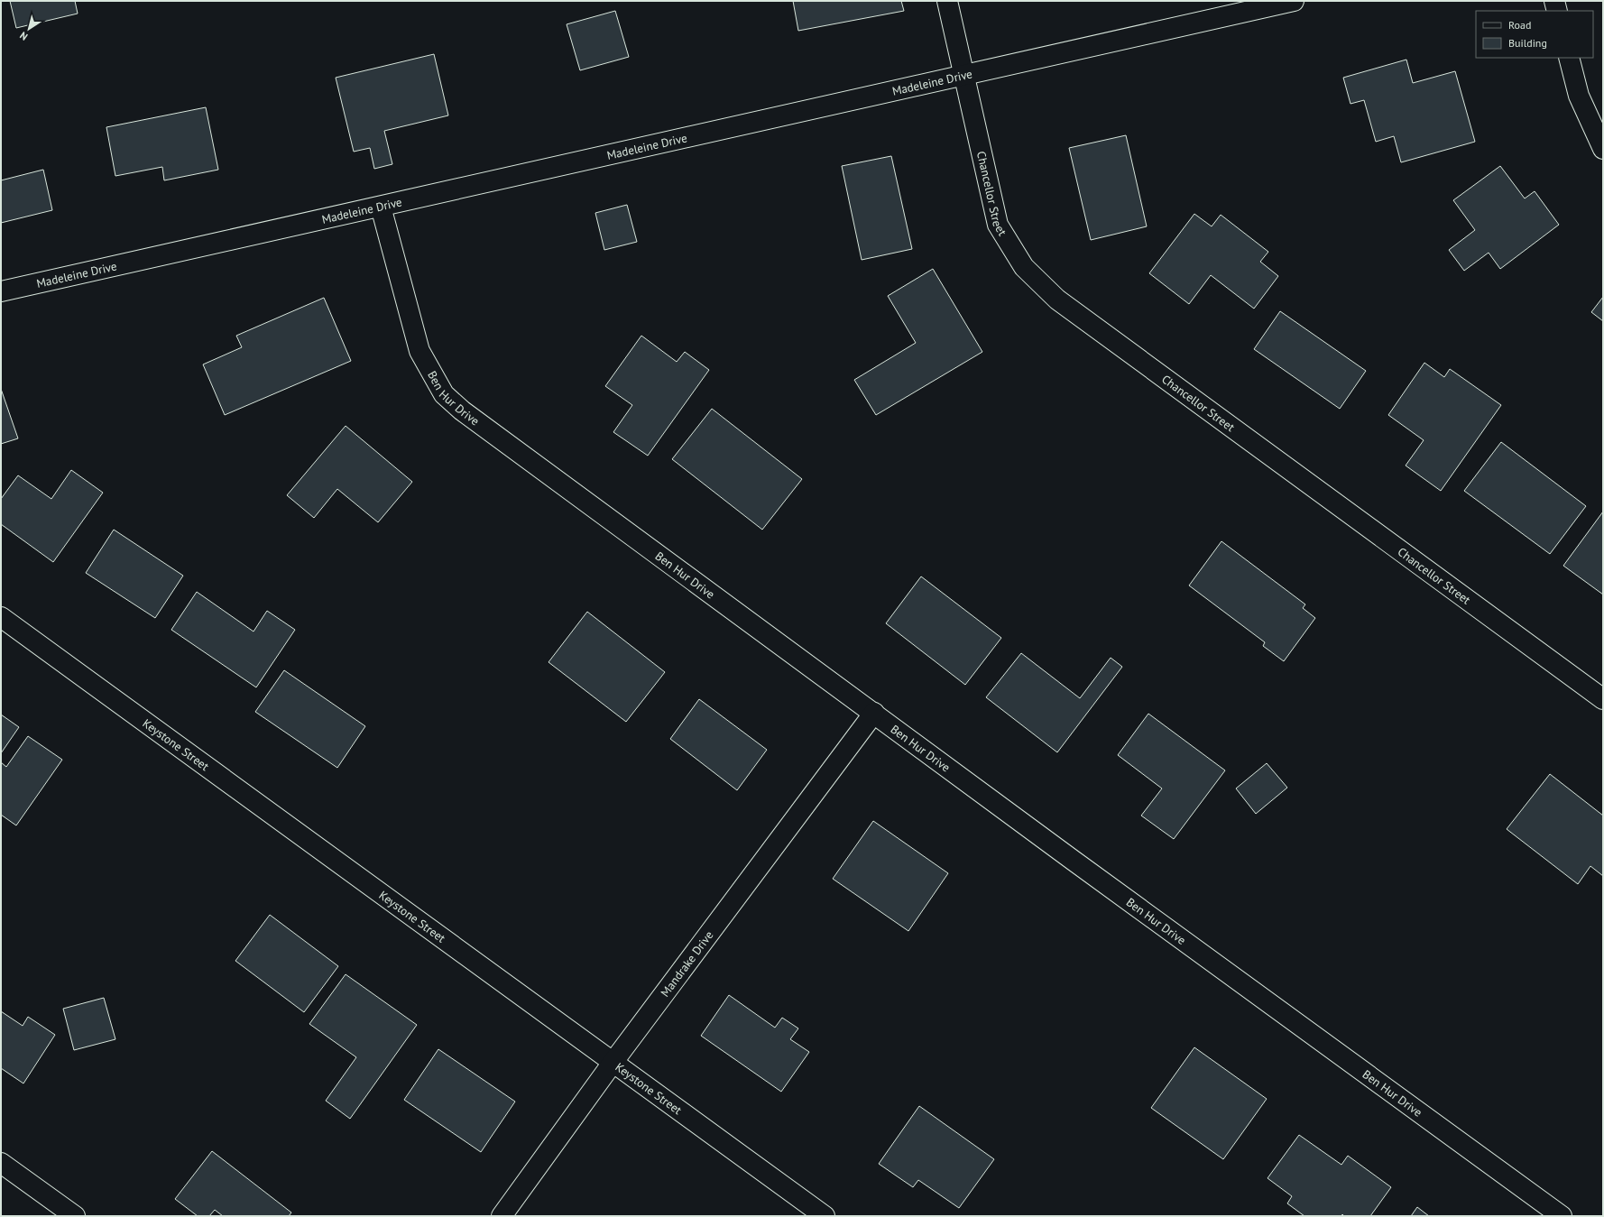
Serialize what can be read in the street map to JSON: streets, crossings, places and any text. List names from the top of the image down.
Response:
{
  "streets": {
    "street": [
      "Madeleine Drive",
      "Chancellor Street",
      "Ben Hur Drive",
      "Keystone Street",
      "Mandrake Drive"
    ]
  },
  "crossings": [
    ["Madeleine Drive", "Chancellor Street"],
    ["Madeleine Drive", "Ben Hur Drive"],
    ["Ben Hur Drive", "Mandrake Drive"],
    ["Keystone Street", "Mandrake Drive"]
  ],
  "legend": ["Road", "Building"],
  "north": "bottom left"
}
